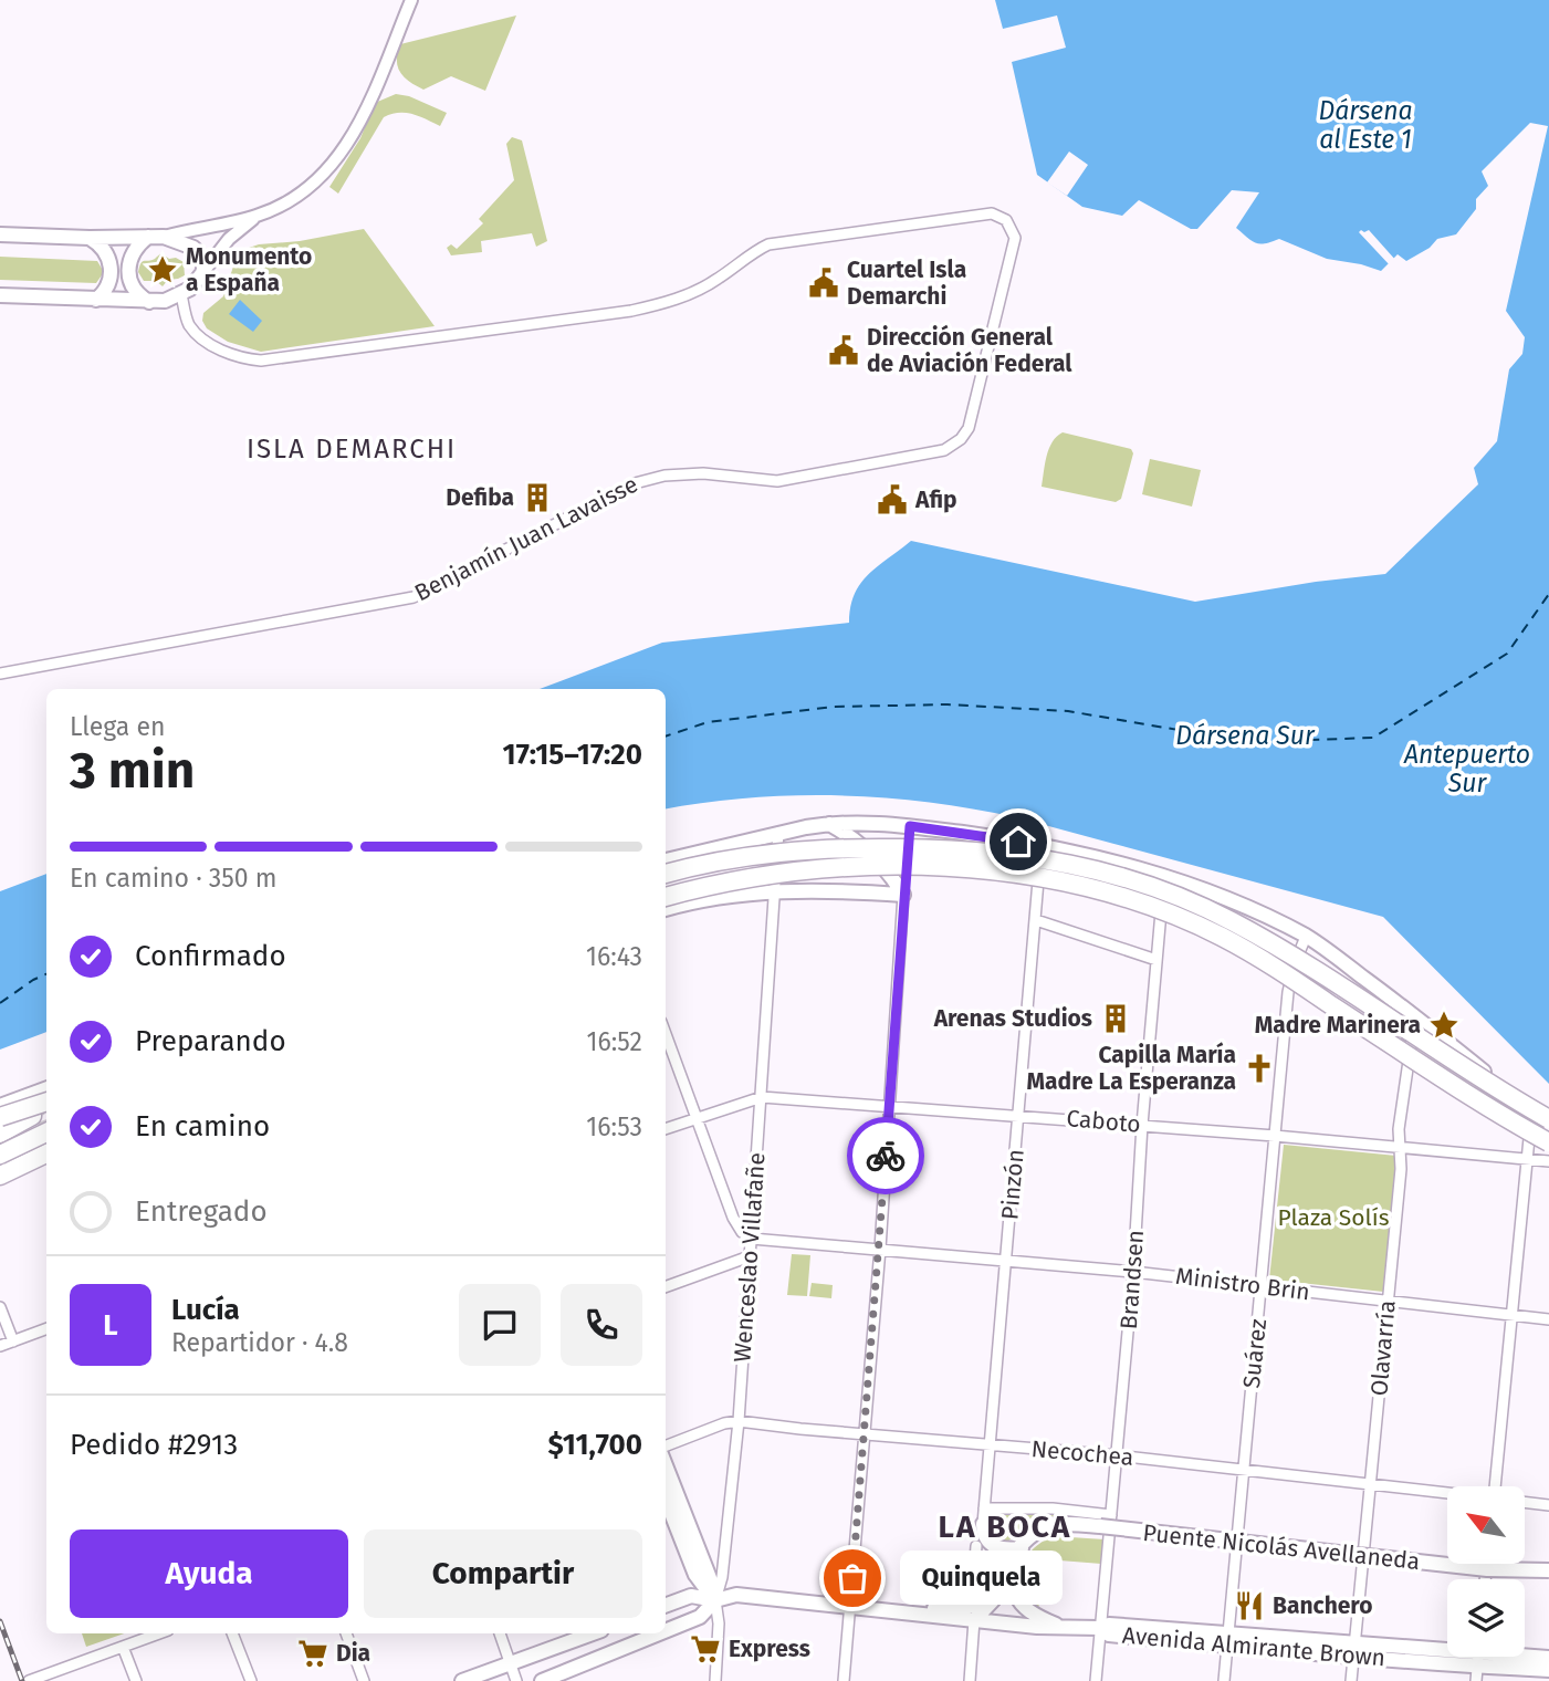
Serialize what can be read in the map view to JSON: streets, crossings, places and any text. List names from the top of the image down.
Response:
{
  "streets": {
    "main road": ["Puente Nicolás Avellaneda", "Avenida Almirante Brown"],
    "street": [
      "Benjamín Juan Lavaisse",
      "Caboto",
      "Pinzón",
      "Wenceslao Villafañe",
      "Brandsen",
      "Ministro Brin",
      "Olavarría",
      "Suárez",
      "Necochea"
    ]
  },
  "crossings": [
    ["Caboto", "Pinzón"],
    ["Caboto", "Wenceslao Villafañe"],
    ["Caboto", "Brandsen"],
    ["Caboto", "Olavarría"],
    ["Caboto", "Suárez"],
    ["Pinzón", "Ministro Brin"],
    ["Pinzón", "Necochea"],
    ["Wenceslao Villafañe", "Ministro Brin"],
    ["Wenceslao Villafañe", "Necochea"],
    ["Wenceslao Villafañe", "Avenida Almirante Brown"],
    ["Brandsen", "Ministro Brin"],
    ["Brandsen", "Necochea"],
    ["Brandsen", "Avenida Almirante Brown"],
    ["Ministro Brin", "Olavarría"],
    ["Ministro Brin", "Suárez"],
    ["Olavarría", "Necochea"],
    ["Olavarría", "Avenida Almirante Brown"],
    ["Suárez", "Necochea"],
    ["Suárez", "Avenida Almirante Brown"],
    ["Puente Nicolás Avellaneda", "Avenida Almirante Brown"]
  ],
  "districts": ["ISLA DEMARCHI", "LA BOCA"],
  "water": ["Dársena al Este 1", "Dársena Sur", "Antepuerto Sur"],
  "parks": ["Plaza Solís"],
  "places": {
    "place": ["Monumento a España", "Madre Marinera"],
    "public building": ["Cuartel Isla Demarchi", "Dirección General de Aviación Federal", "Afip"],
    "building": ["Defiba", "Arenas Studios"],
    "church": ["Capilla María Madre La Esperanza"],
    "other": ["Quinquela"],
    "restaurant": ["Banchero"],
    "supermarket": ["Express", "Dia"]
  },
  "north": "top left",
  "page": {
    "heading": ["3 min", "Llega en", "17:15–17:20"],
    "panel": [
      "Lucía",
      "Repartidor · 4.8",
      "Pedido #2913",
      "$11,700"
    ],
    "bar": "En camino · 350 m",
    "list": [
      ["Confirmado", "16:43"],
      ["Preparando", "16:52"],
      ["En camino", "16:53"],
      "Entregado"
    ],
    "round": "L",
    "buttons": ["Ayuda", "Compartir"],
    "bubble": "Quinquela"
  }
}
